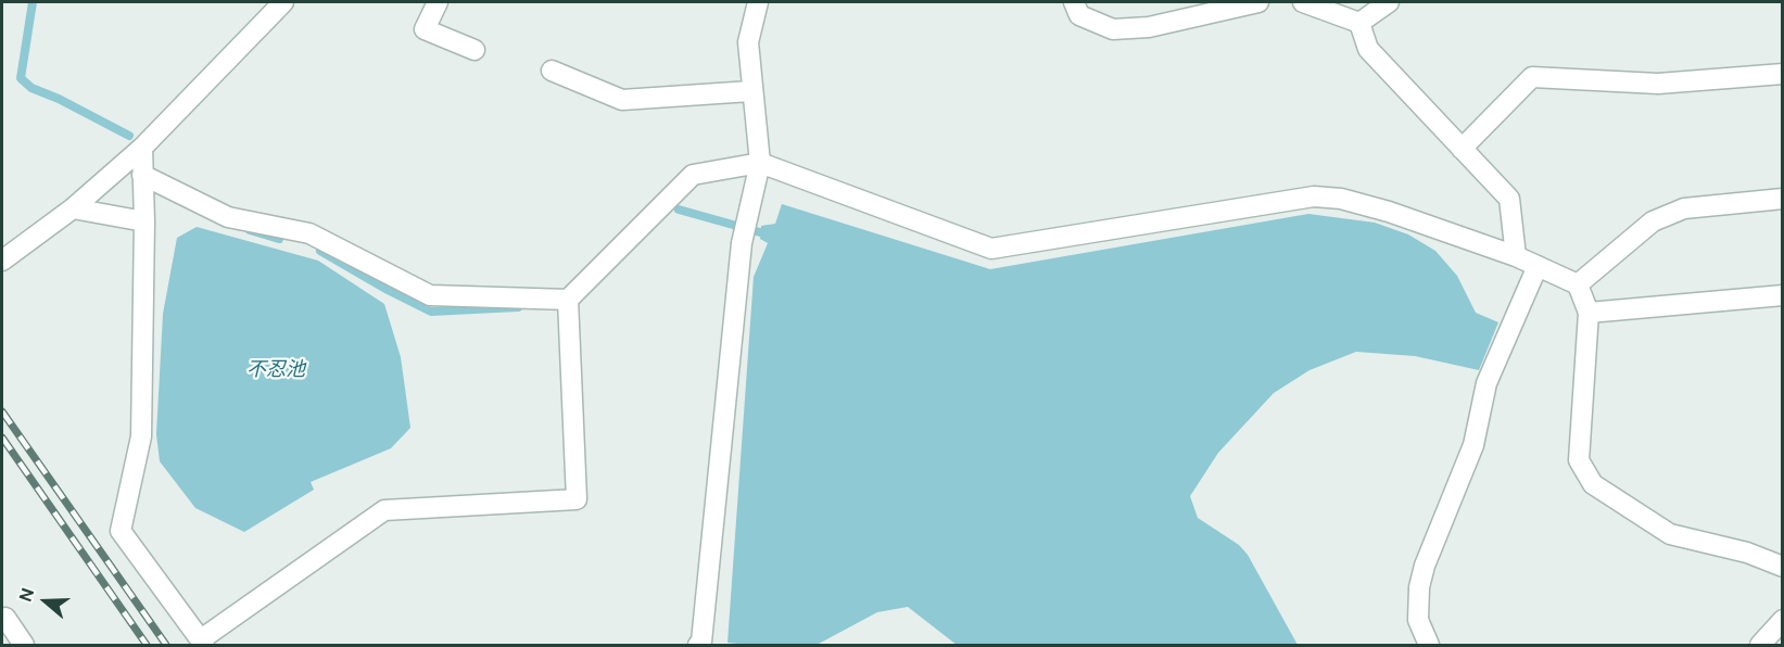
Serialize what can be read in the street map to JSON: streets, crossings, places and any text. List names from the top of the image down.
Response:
{
  "water": ["不忍池"],
  "north": "left"
}
